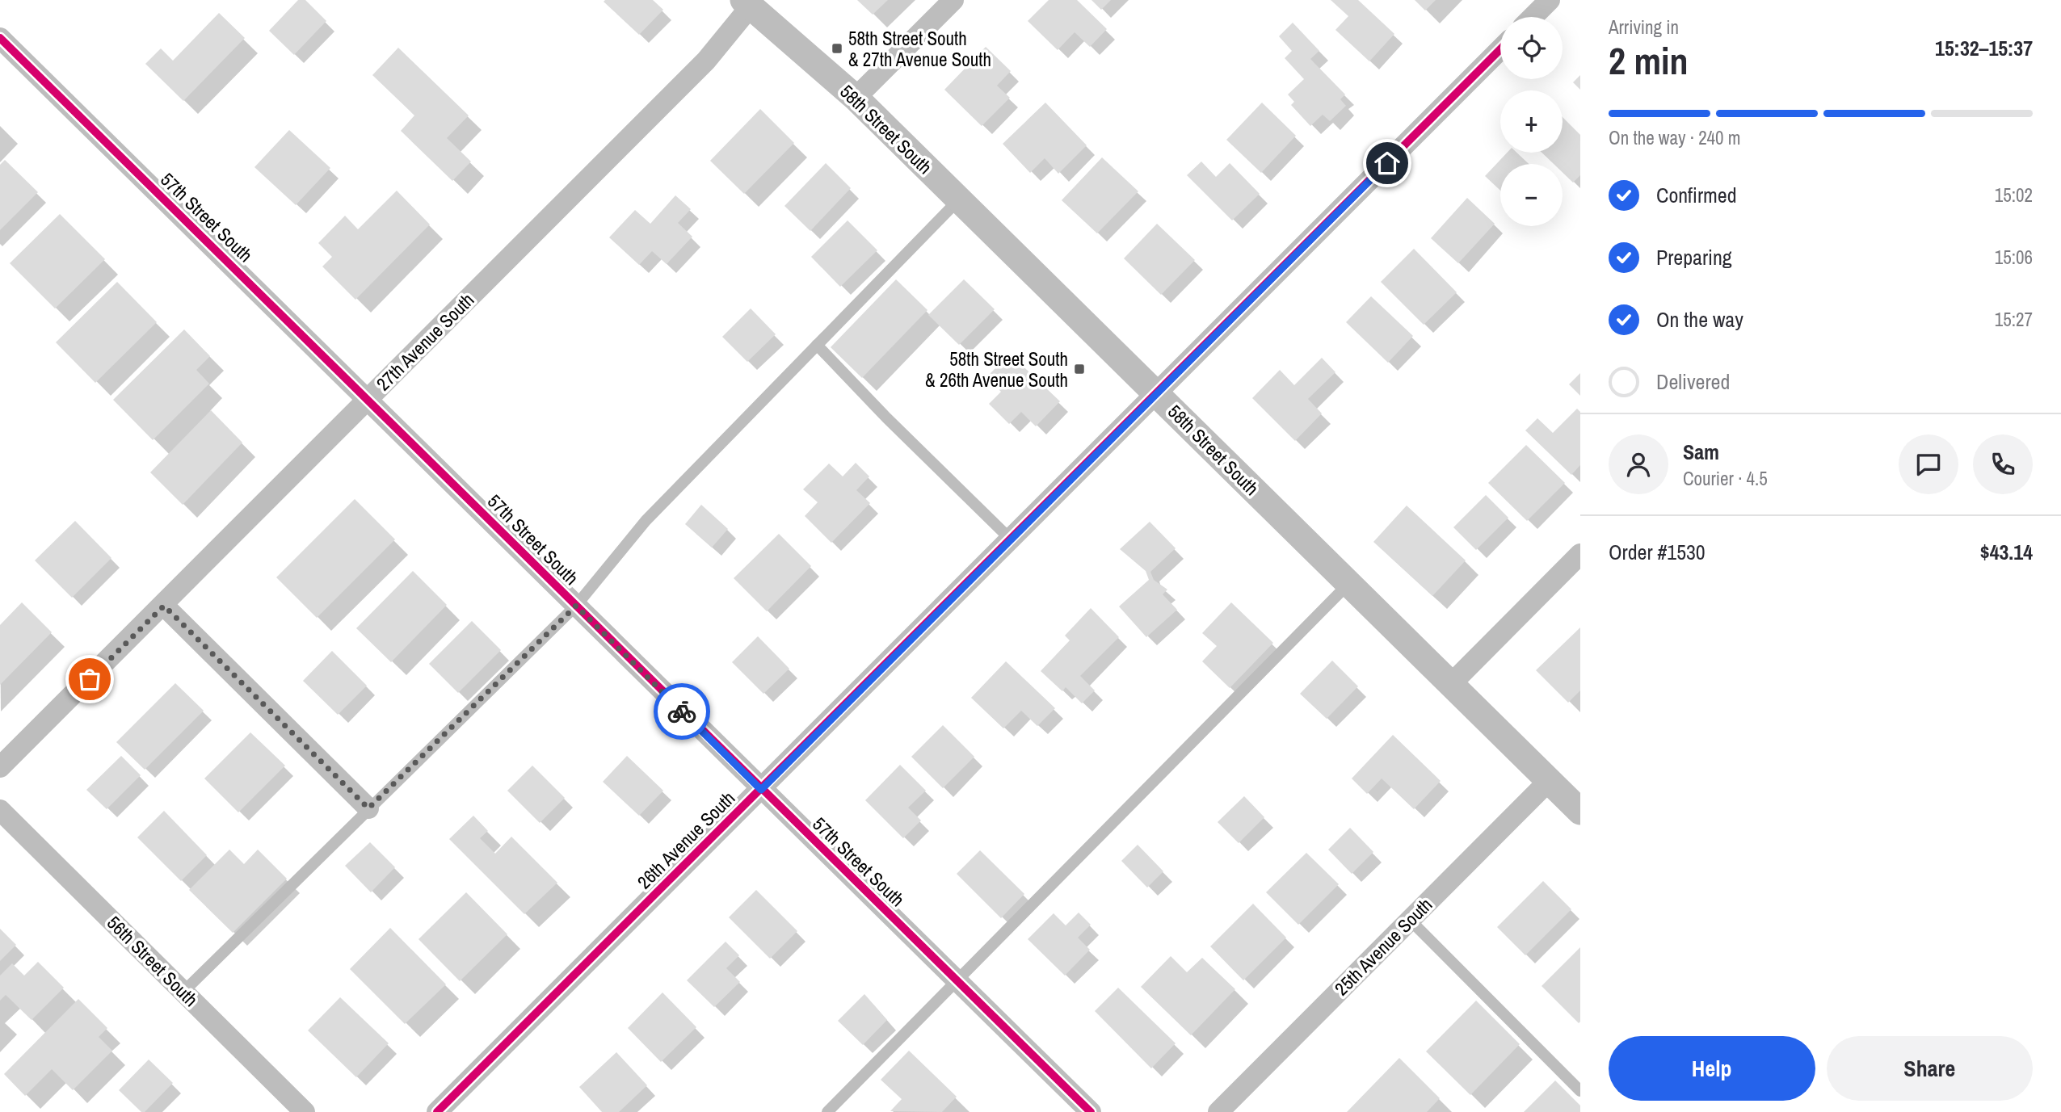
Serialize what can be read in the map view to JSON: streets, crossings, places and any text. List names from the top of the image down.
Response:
{
  "streets": {
    "street": [
      "58th Street South",
      "57th Street South",
      "27th Avenue South",
      "26th Avenue South",
      "25th Avenue South",
      "56th Street South"
    ]
  },
  "crossings": [
    ["58th Street South", "27th Avenue South"],
    ["58th Street South", "26th Avenue South"],
    ["58th Street South", "25th Avenue South"],
    ["57th Street South", "27th Avenue South"],
    ["57th Street South", "26th Avenue South"]
  ],
  "places": {
    "transit": ["58th Street South & 27th Avenue South", "58th Street South & 26th Avenue South"]
  },
  "page": {
    "heading": ["2 min", "Arriving in", "15:32–15:37"],
    "panel": [
      "Sam",
      "Courier · 4.5",
      "Order #1530",
      "$43.14"
    ],
    "map_buttons": ["+", "−"],
    "bar": "On the way · 240 m",
    "list": [
      ["Confirmed", "15:02"],
      ["Preparing", "15:06"],
      ["On the way", "15:27"],
      "Delivered"
    ],
    "buttons": ["Help", "Share"]
  }
}
